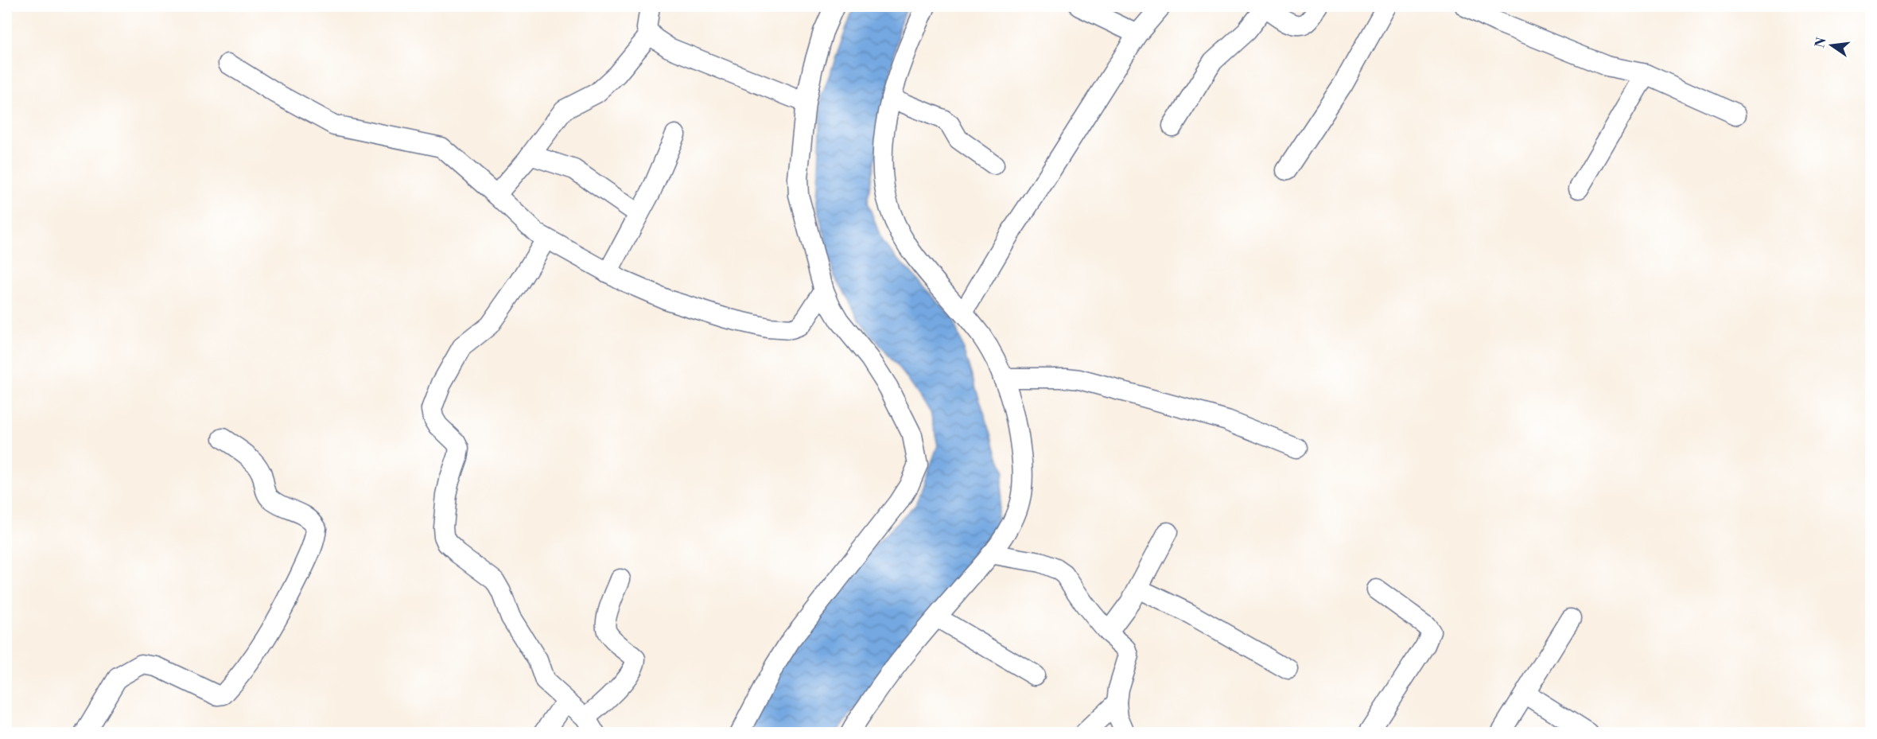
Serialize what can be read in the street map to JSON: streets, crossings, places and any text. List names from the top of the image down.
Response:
{
  "north": "left"
}
